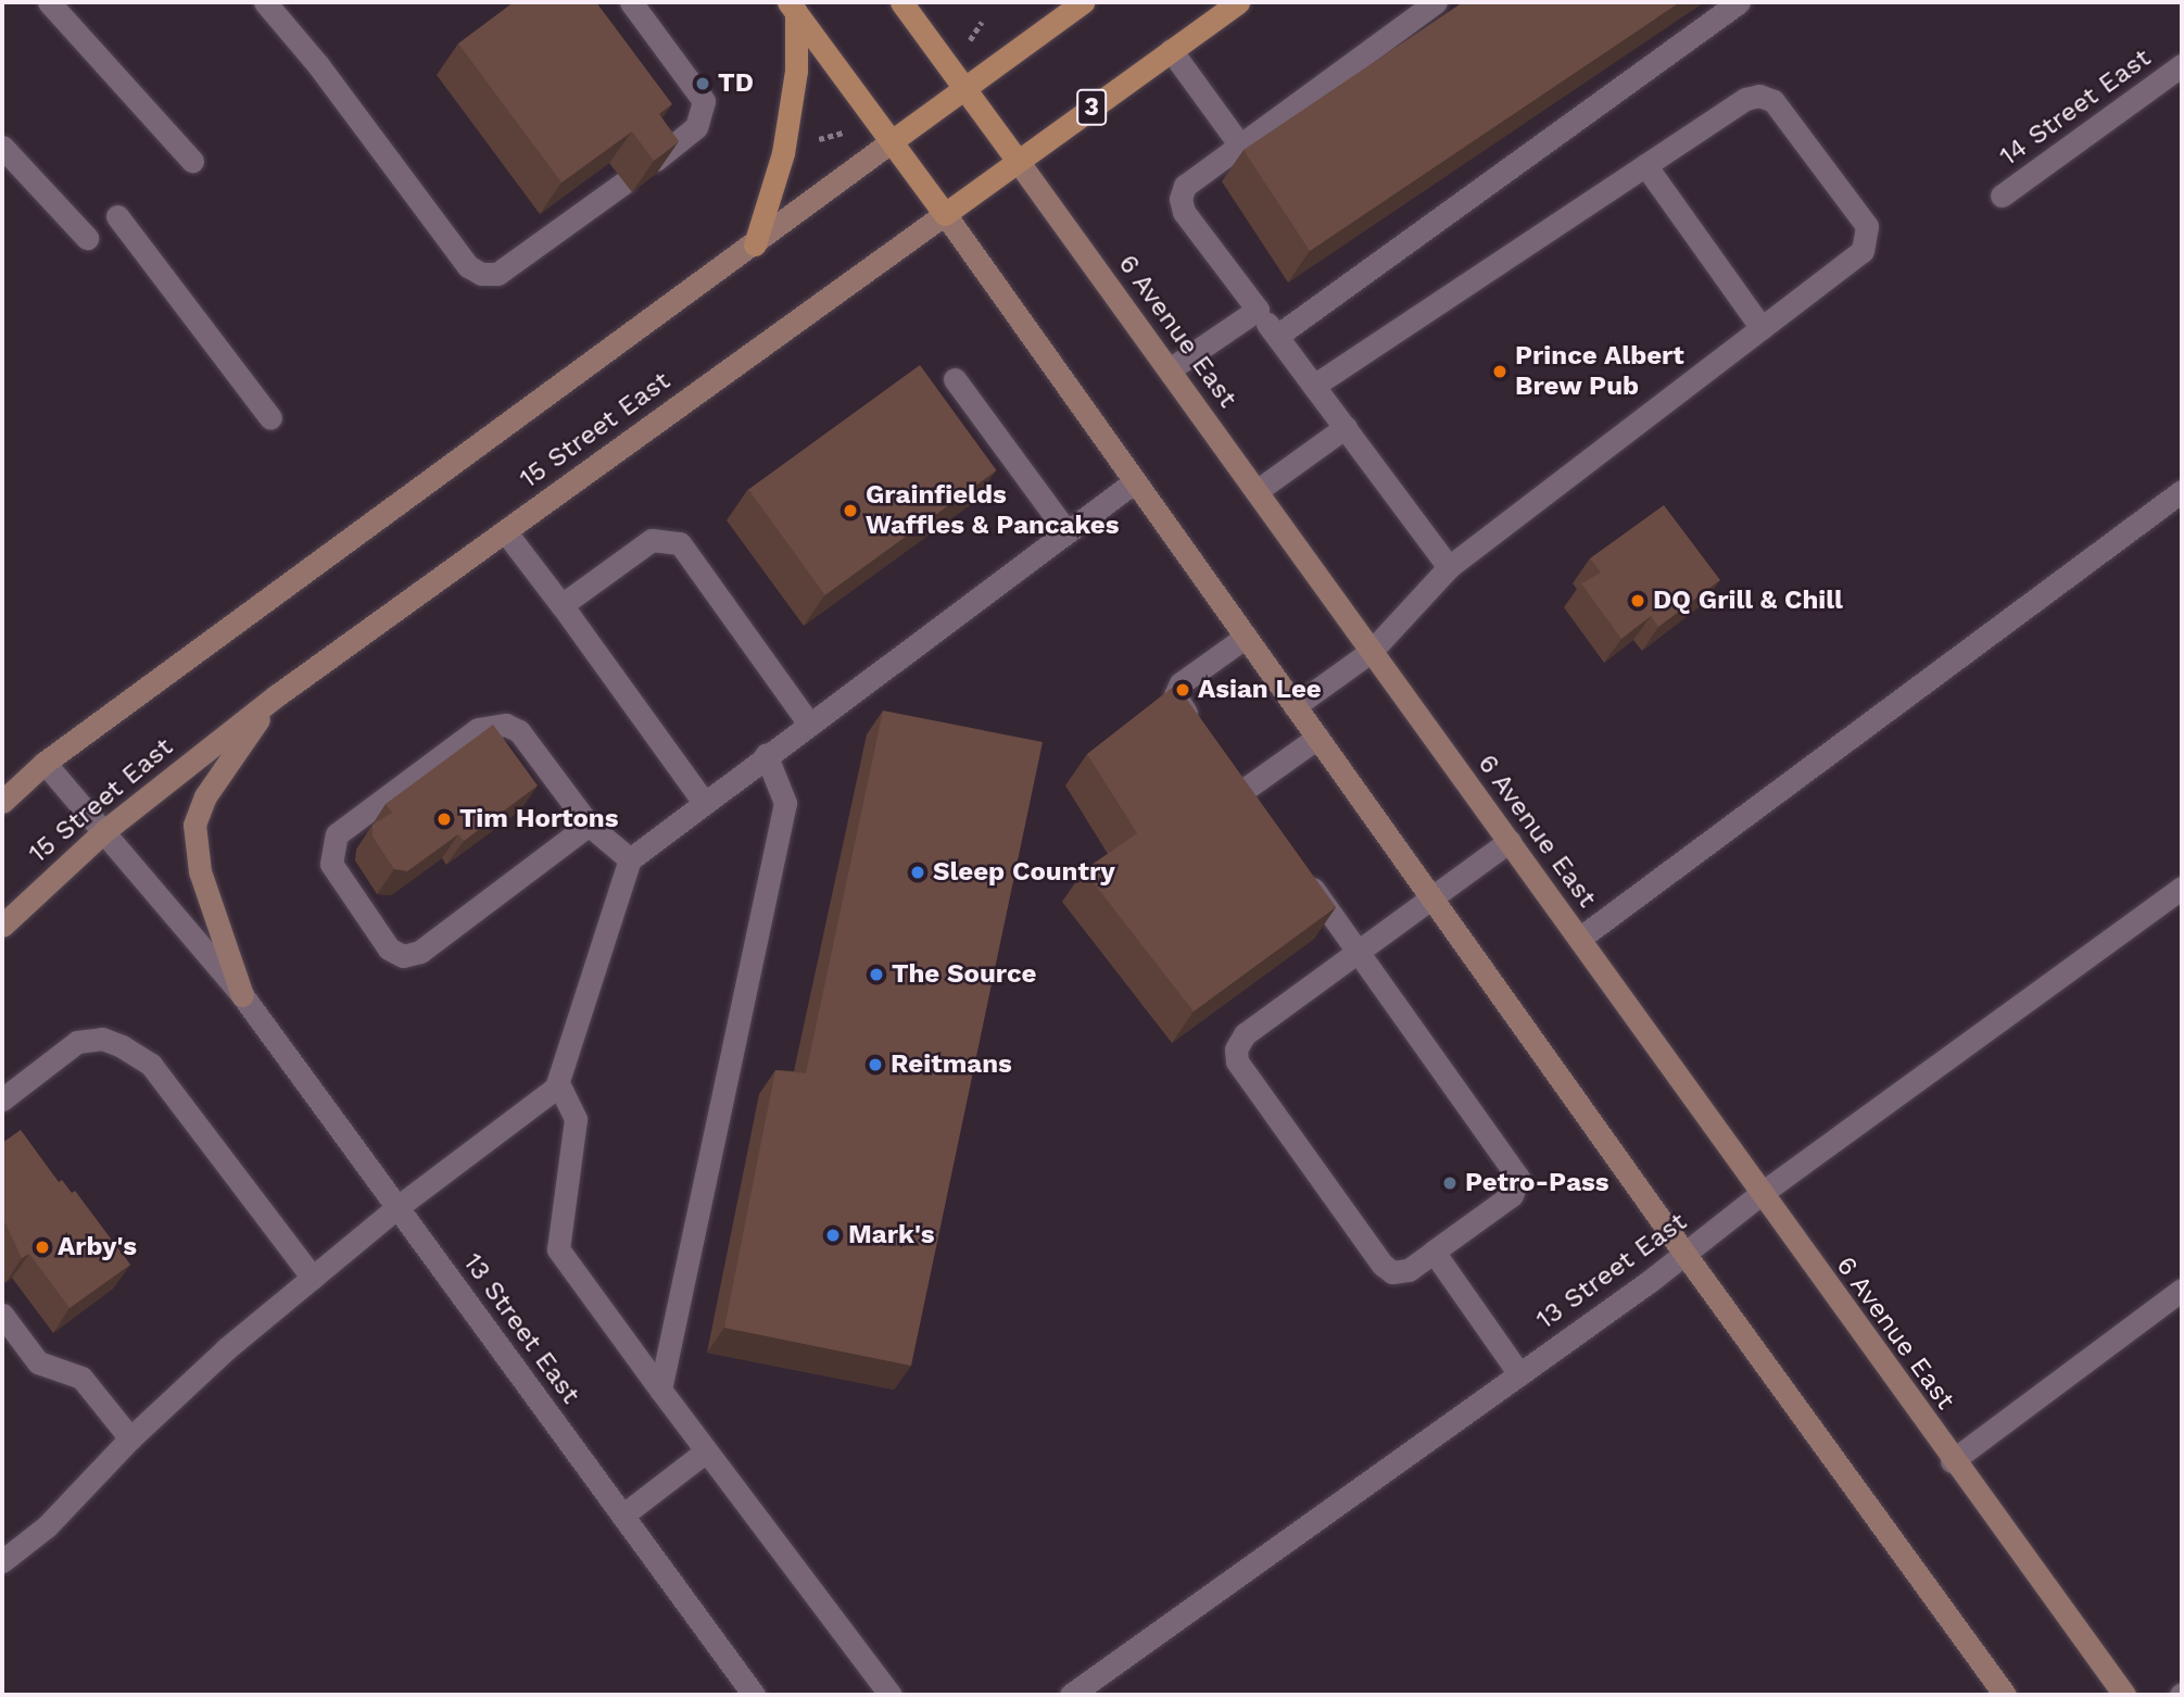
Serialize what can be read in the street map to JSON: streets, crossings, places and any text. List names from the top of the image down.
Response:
{
  "streets": {
    "main road": ["3", "6 Avenue East", "15 Street East"],
    "street": ["14 Street East", "13 Street East"]
  },
  "crossings": [
    ["6 Avenue East", "15 Street East"],
    ["6 Avenue East", "13 Street East"],
    ["15 Street East", "13 Street East"]
  ],
  "places": [
    "TD",
    "Prince Albert Brew Pub",
    "Grainfields Waffles & Pancakes",
    "DQ Grill & Chill",
    "Asian Lee",
    "Tim Hortons",
    "Sleep Country",
    "The Source",
    "Reitmans",
    "Petro-Pass",
    "Mark's",
    "Arby's"
  ]
}
